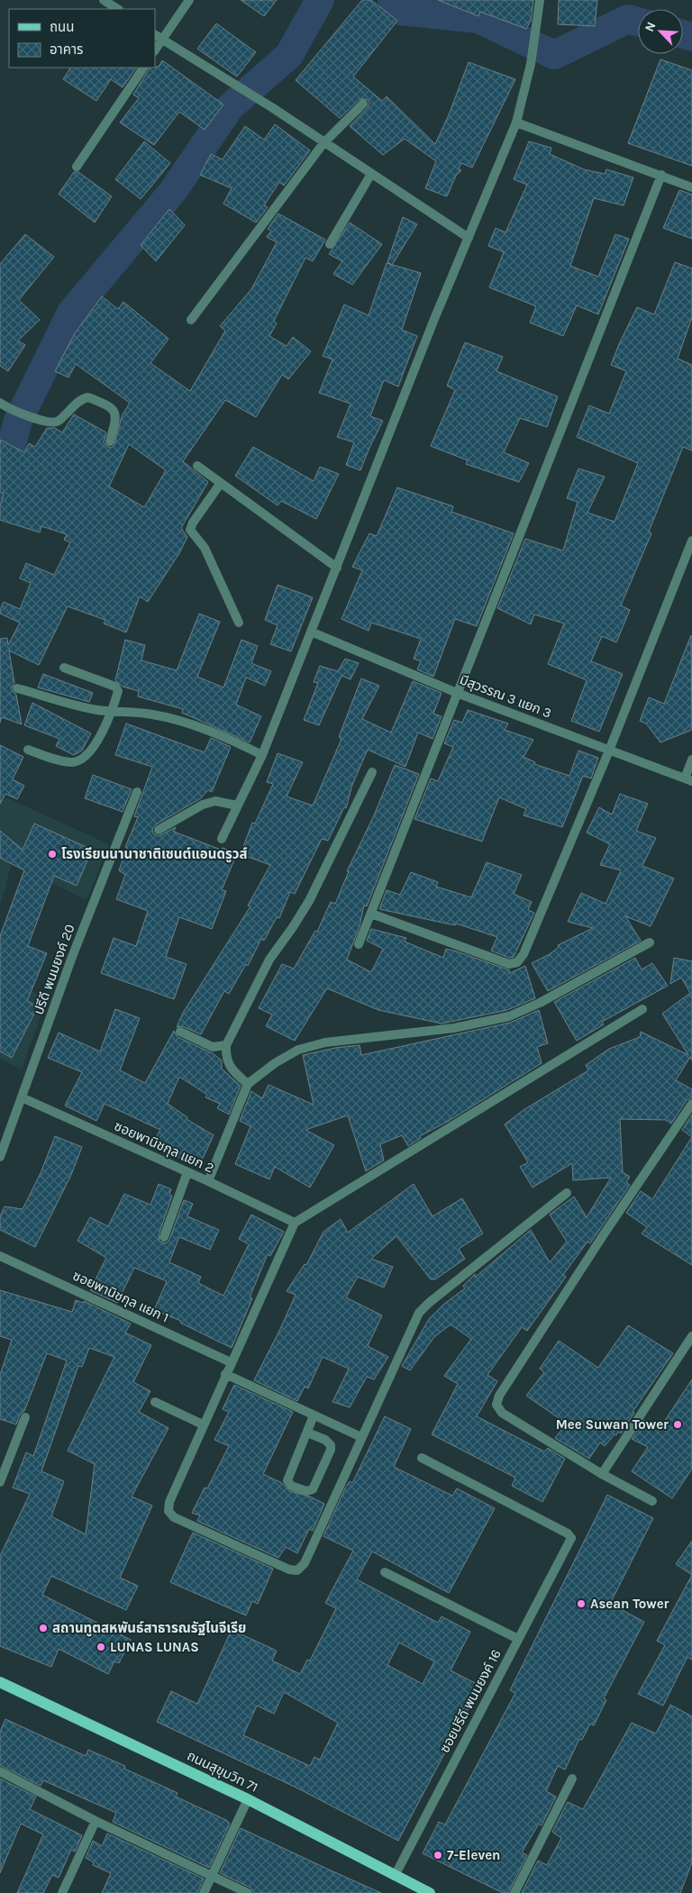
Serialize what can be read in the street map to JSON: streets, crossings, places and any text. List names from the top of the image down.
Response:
{
  "streets": {
    "main road": ["ถนนสุขุมวิท 71"],
    "street": [
      "มีสุวรรณ 3 แยก 3",
      "ปรีดี พนมยงค์ 20",
      "ซอยพานิชกุล แยก 2",
      "ซอยพานิชกุล แยก 1",
      "ซอยปรีดี พนมยงค์ 16"
    ]
  },
  "crossings": [
    ["ปรีดี พนมยงค์ 20", "ซอยพานิชกุล แยก 2"],
    ["ซอยปรีดี พนมยงค์ 16", "ถนนสุขุมวิท 71"]
  ],
  "places": [
    "โรงเรียนนานาชาติเซนต์แอนดรูวส์",
    "Mee Suwan Tower",
    "Asean Tower",
    "สถานทูตสหพันธ์สาธารณรัฐไนจีเรีย",
    "LUNAS LUNAS",
    "7-Eleven"
  ],
  "legend": ["ถนน", "อาคาร"],
  "north": "top left"
}
